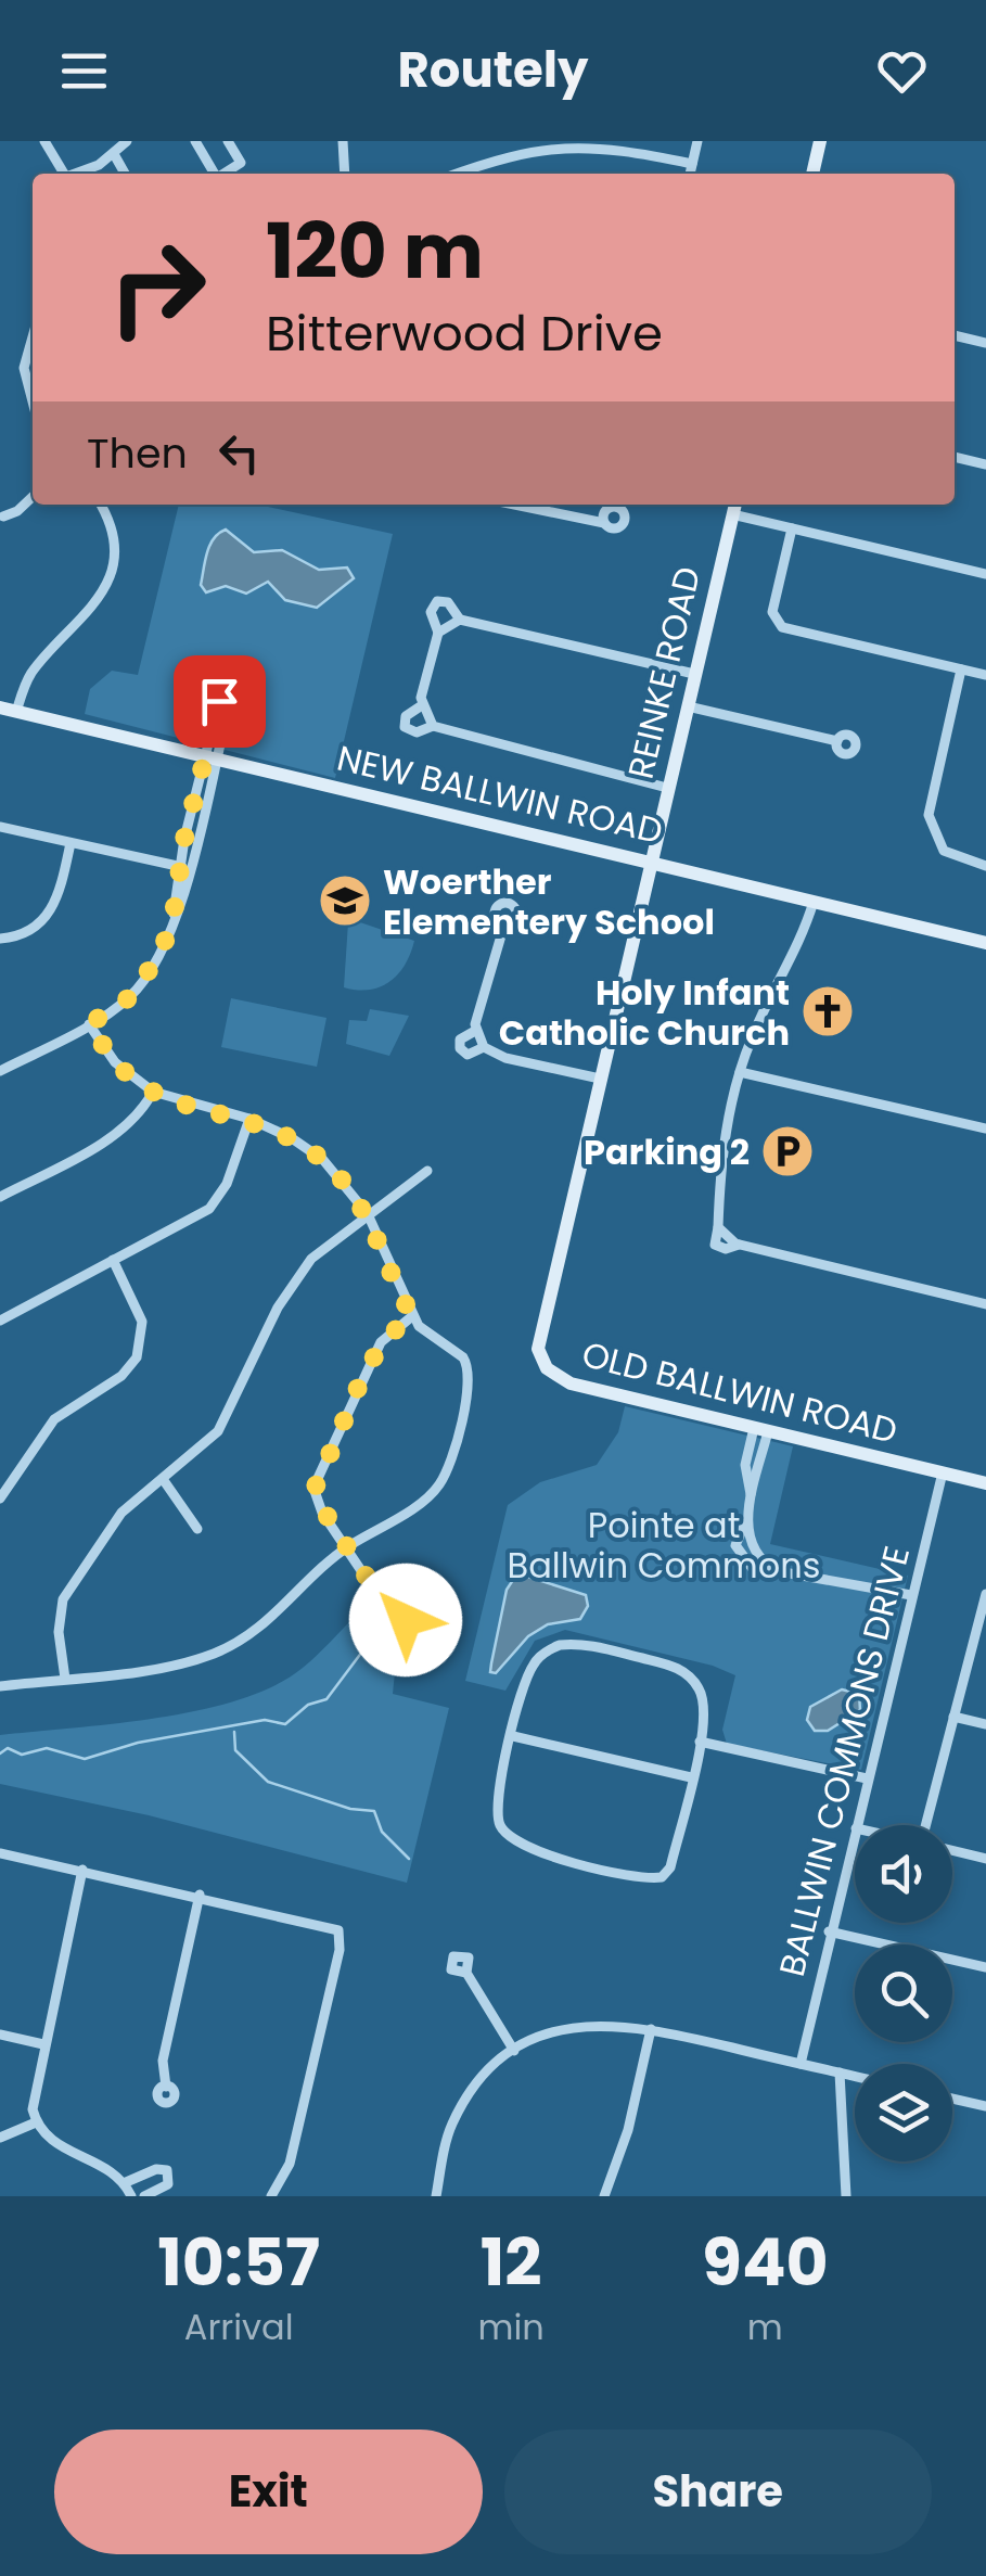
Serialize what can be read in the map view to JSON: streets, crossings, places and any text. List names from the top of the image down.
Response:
{
  "streets": {
    "street": [
      "REINKE ROAD",
      "NEW BALLWIN ROAD",
      "OLD BALLWIN ROAD",
      "BALLWIN COMMONS DRIVE"
    ]
  },
  "crossings": [
    ["REINKE ROAD", "NEW BALLWIN ROAD"],
    ["REINKE ROAD", "OLD BALLWIN ROAD"],
    ["NEW BALLWIN ROAD", "OLD BALLWIN ROAD"],
    ["OLD BALLWIN ROAD", "BALLWIN COMMONS DRIVE"]
  ],
  "parks": ["Pointe at Ballwin Commons"],
  "places": {
    "school or university": ["Woerther Elementery School"],
    "church": ["Holy Infant Catholic Church"],
    "parking": ["Parking 2"]
  },
  "page": {
    "header": "Routely",
    "turn": ["120 m", "Bitterwood Drive"],
    "then": "Then",
    "eta": [
      "10:57",
      "Arrival",
      "12",
      "min",
      "940",
      "m"
    ],
    "buttons": ["Exit", "Share"]
  }
}
